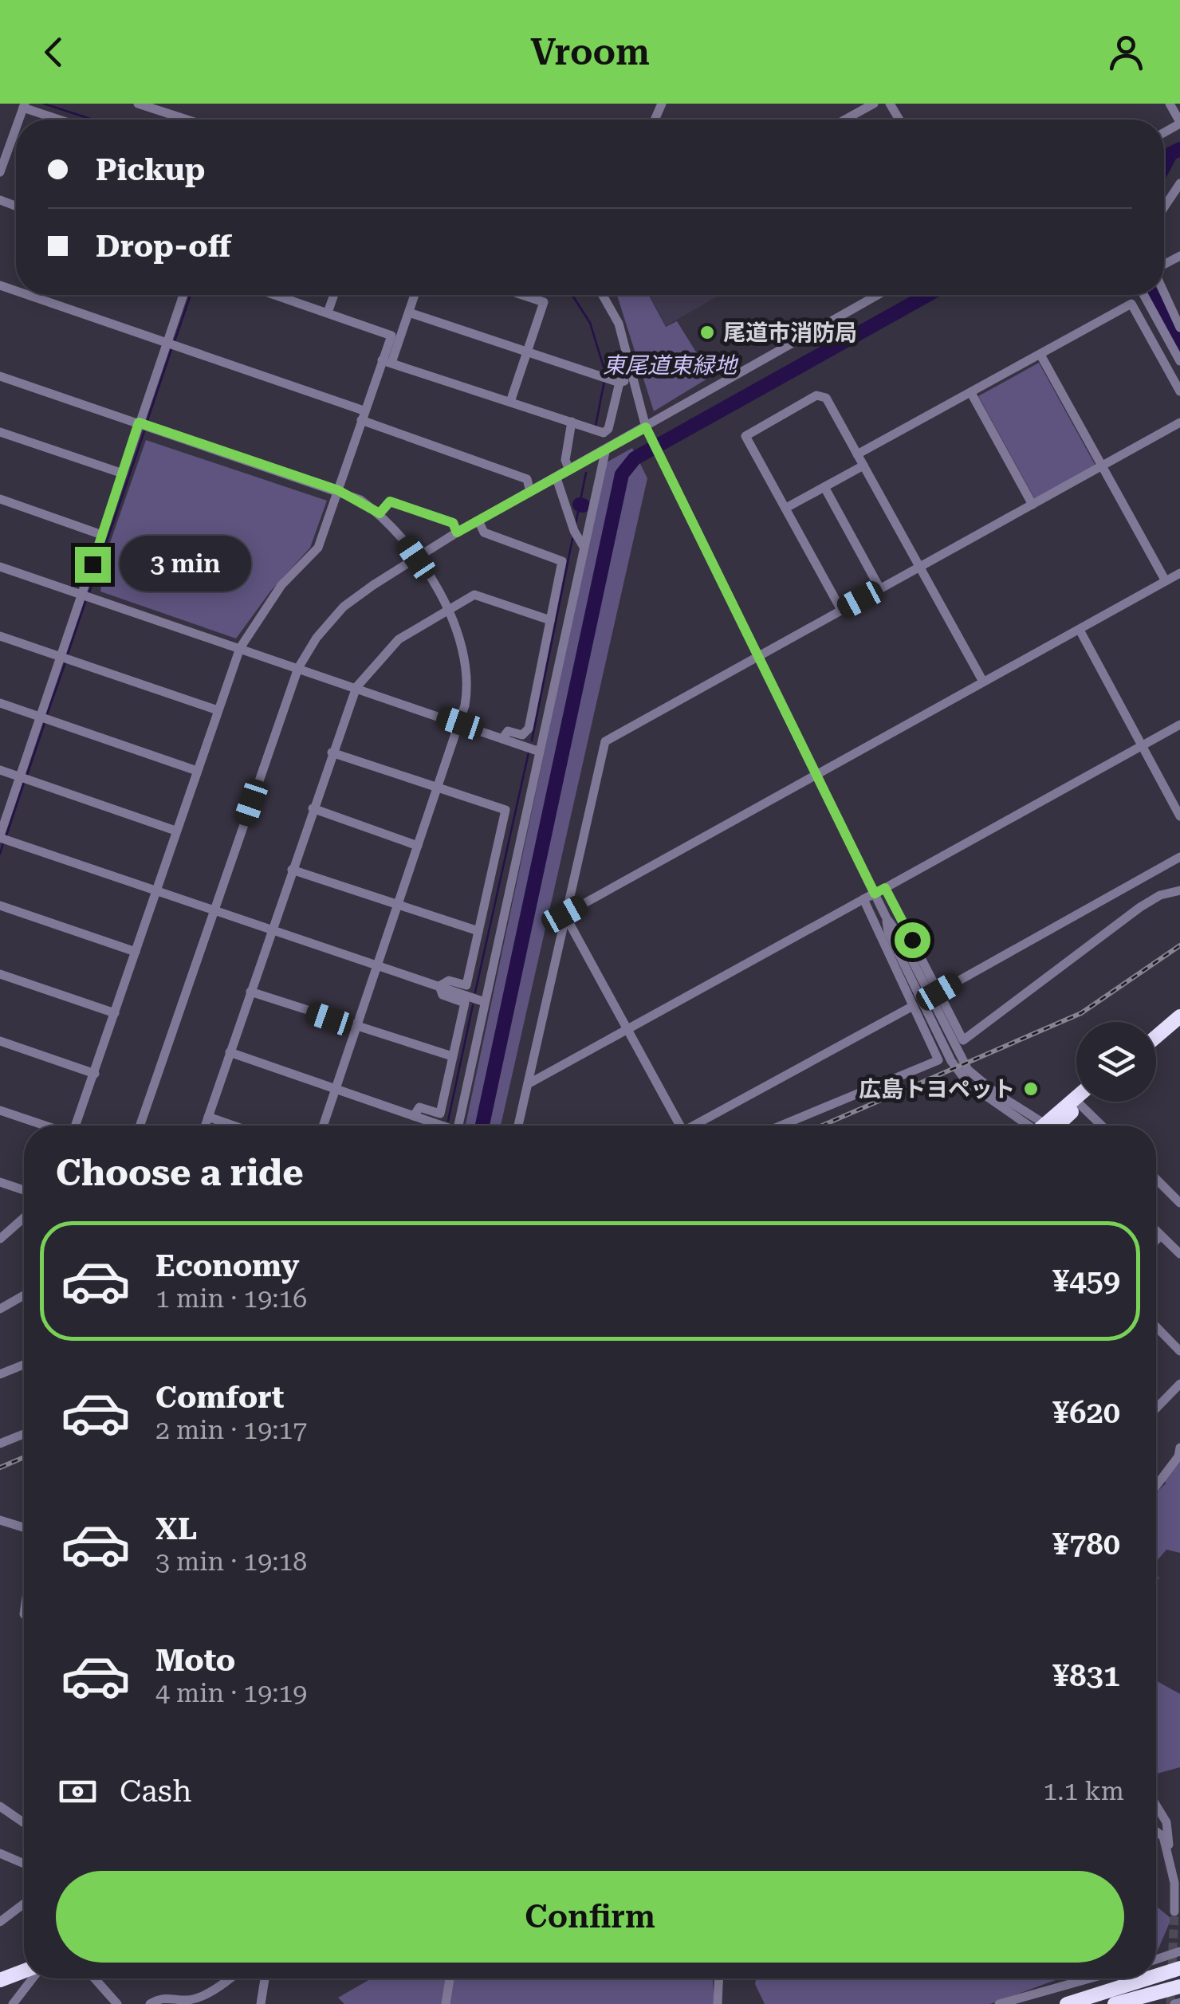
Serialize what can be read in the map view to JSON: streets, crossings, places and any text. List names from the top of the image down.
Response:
{
  "parks": ["東尾道東緑地"],
  "places": ["尾道市消防局", "広島トヨペット"],
  "page": {
    "header": "Vroom",
    "banner": ["Pickup", "Drop-off"],
    "bubble": "3 min",
    "heading": "Choose a ride",
    "list": [
      {
        "name": "Economy",
        "note": "1 min · 19:16",
        "value": "¥459"
      },
      {
        "name": "Comfort",
        "note": "2 min · 19:17",
        "value": "¥620"
      },
      {
        "name": "XL",
        "note": "3 min · 19:18",
        "value": "¥780"
      },
      {
        "name": "Moto",
        "note": "4 min · 19:19",
        "value": "¥831"
      }
    ],
    "pay": ["Cash", "1.1 km"],
    "buttons": "Confirm"
  }
}
